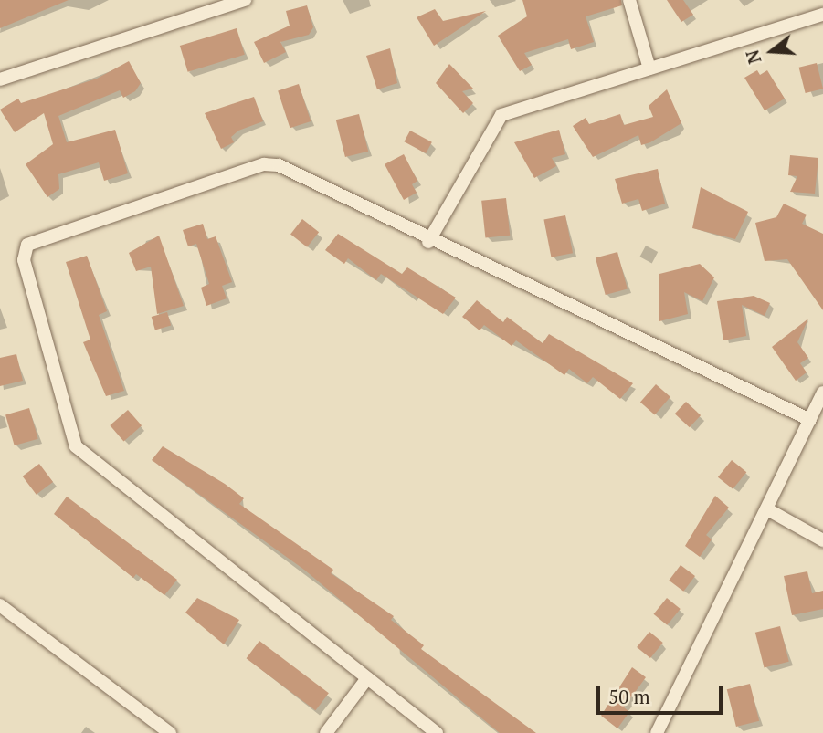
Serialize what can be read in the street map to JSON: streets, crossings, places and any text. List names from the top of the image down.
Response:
{
  "scale_bar": "50 m",
  "north": "left"
}
